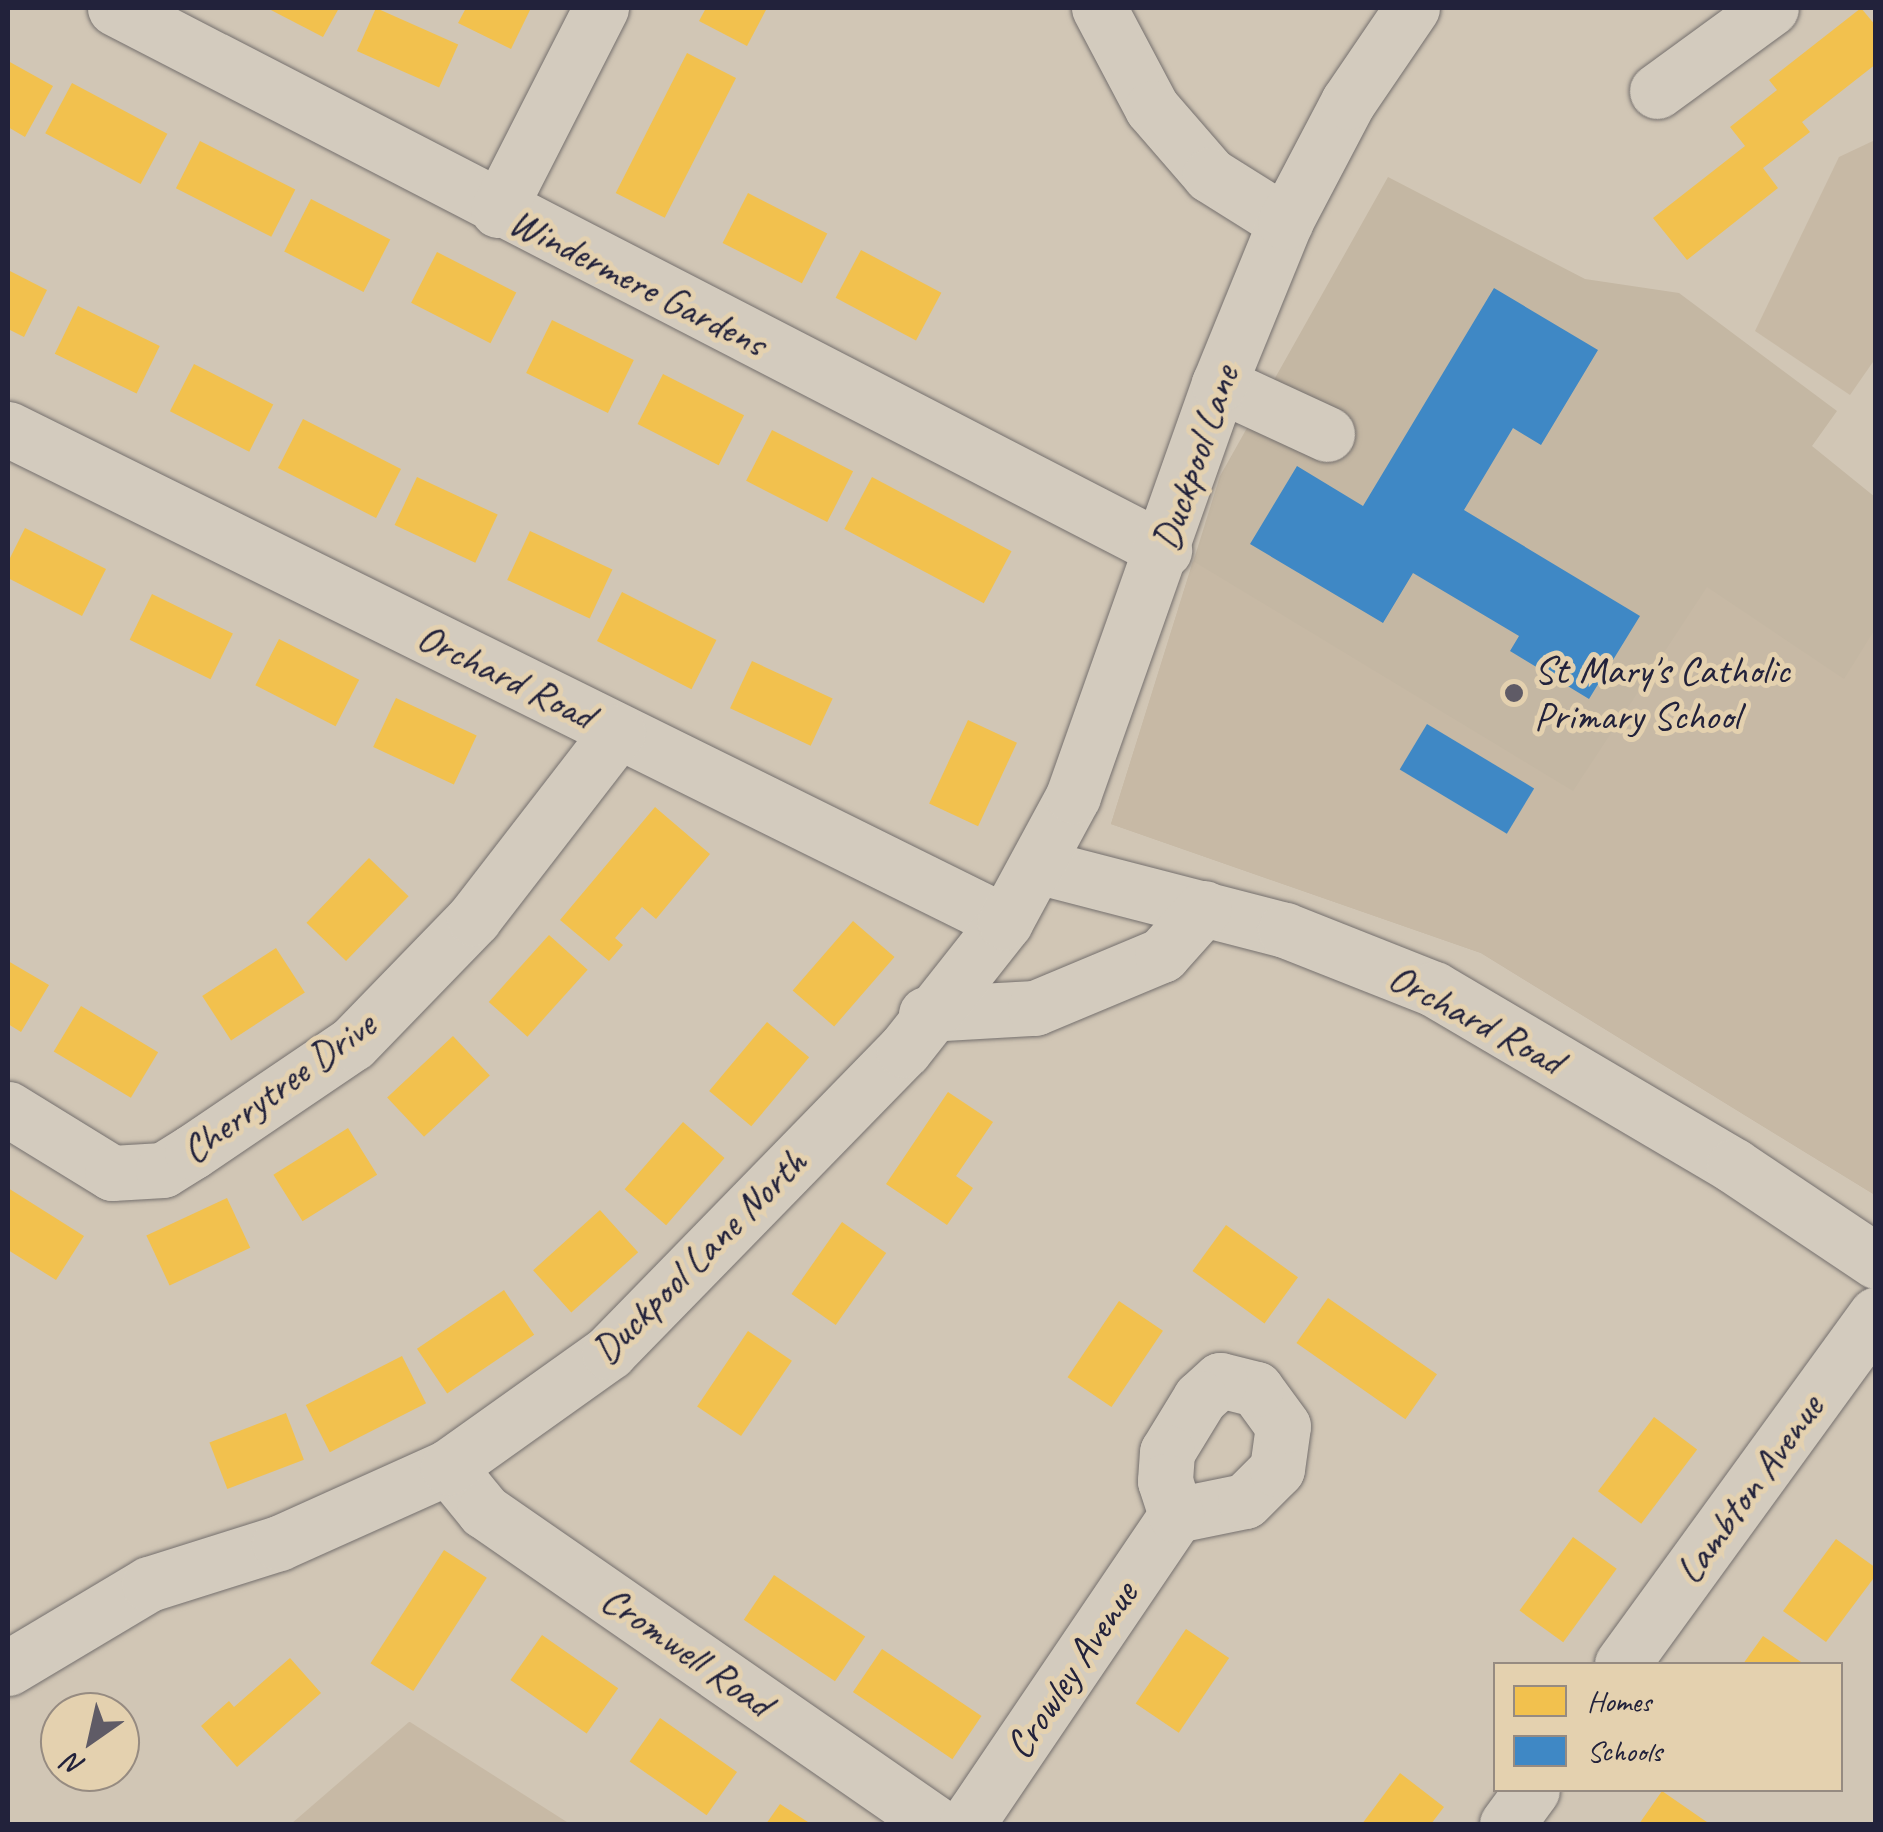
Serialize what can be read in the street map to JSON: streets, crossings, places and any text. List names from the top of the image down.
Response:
{
  "streets": {
    "street": [
      "Windermere Gardens",
      "Duckpool Lane",
      "Orchard Road",
      "Cherrytree Drive",
      "Duckpool Lane North",
      "Lambton Avenue",
      "Cromwell Road",
      "Crowley Avenue"
    ]
  },
  "crossings": [
    ["Windermere Gardens", "Duckpool Lane"],
    ["Duckpool Lane", "Orchard Road"],
    ["Duckpool Lane", "Duckpool Lane North"],
    ["Orchard Road", "Cherrytree Drive"],
    ["Orchard Road", "Duckpool Lane North"],
    ["Duckpool Lane North", "Cromwell Road"]
  ],
  "places": ["St Mary's Catholic Primary School"],
  "legend": ["Homes", "Schools"],
  "north": "bottom left"
}
